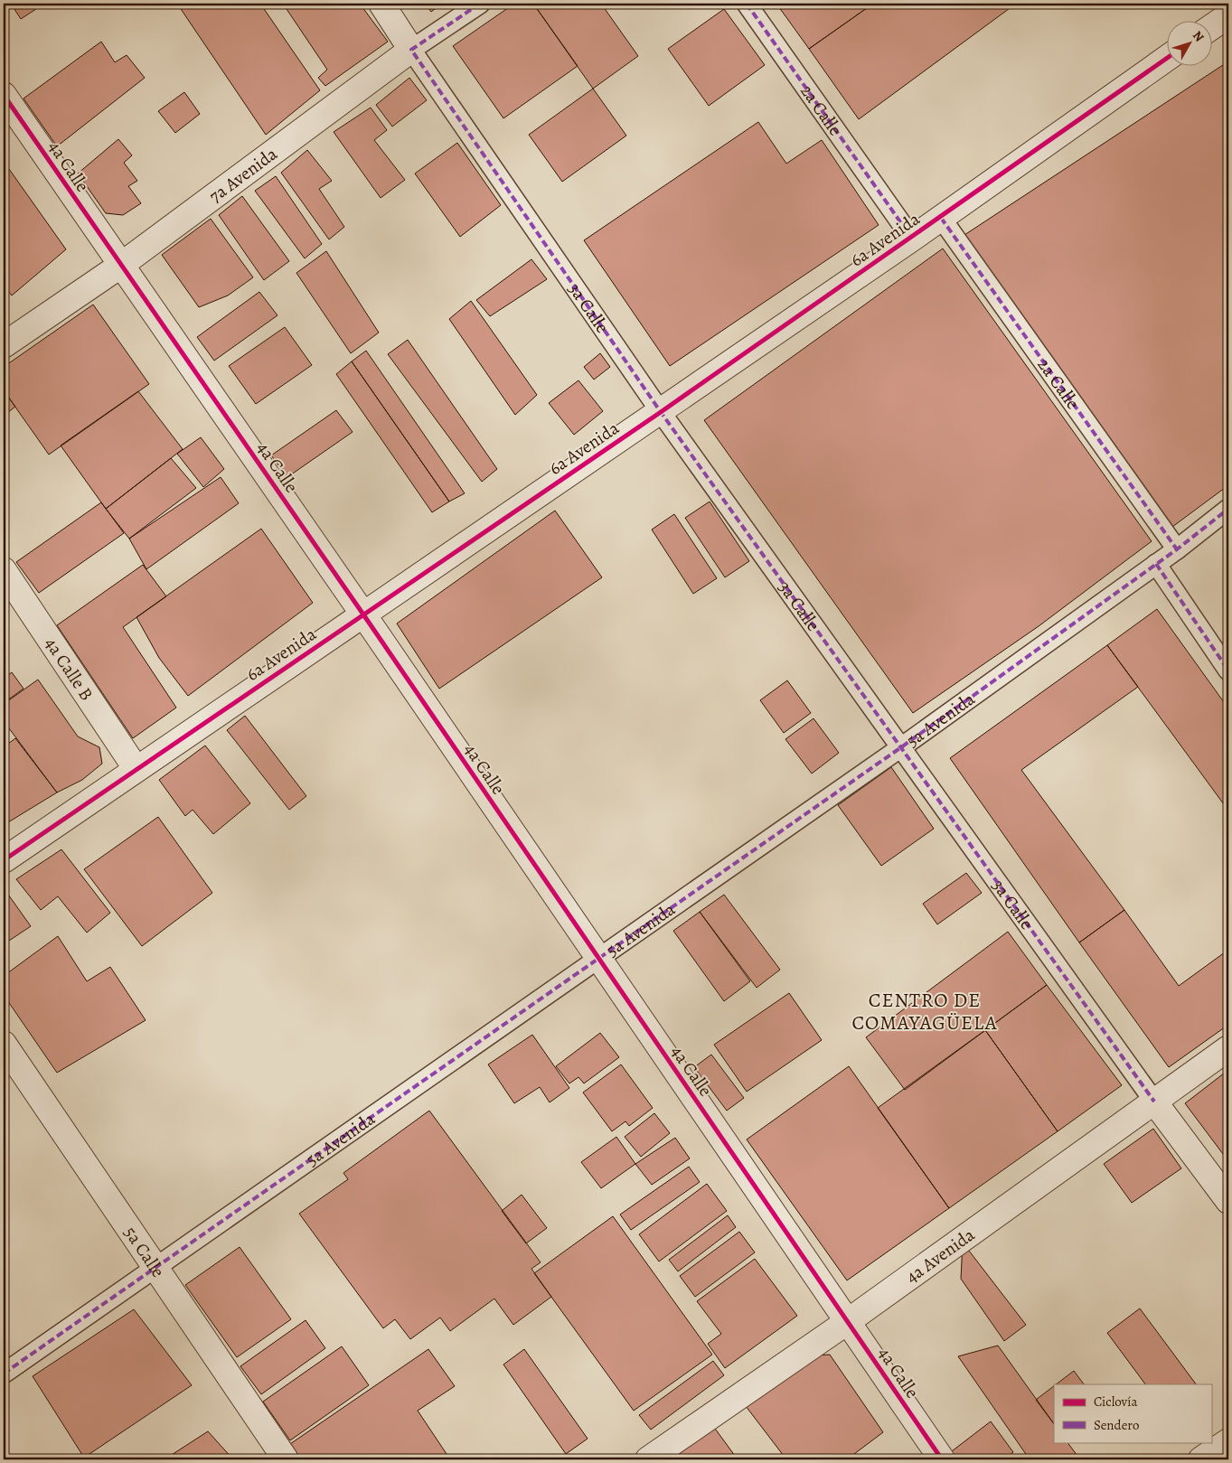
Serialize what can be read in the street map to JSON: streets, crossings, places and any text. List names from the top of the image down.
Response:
{
  "streets": {
    "street": [
      "2a Calle",
      "4a Calle",
      "7a Avenida",
      "6a Avenida",
      "3a Calle",
      "4a Calle B",
      "5a Avenida",
      "5a Calle",
      "4a Avenida"
    ]
  },
  "crossings": [
    ["2a Calle", "6a Avenida"],
    ["2a Calle", "5a Avenida"],
    ["4a Calle", "7a Avenida"],
    ["4a Calle", "6a Avenida"],
    ["4a Calle", "5a Avenida"],
    ["4a Calle", "4a Avenida"],
    ["7a Avenida", "3a Calle"],
    ["6a Avenida", "3a Calle"],
    ["6a Avenida", "4a Calle B"],
    ["3a Calle", "5a Avenida"],
    ["3a Calle", "4a Avenida"],
    ["5a Avenida", "5a Calle"]
  ],
  "districts": ["CENTRO DE COMAYAGÜELA"],
  "legend": ["Ciclovía", "Sendero"],
  "north": "top right"
}
